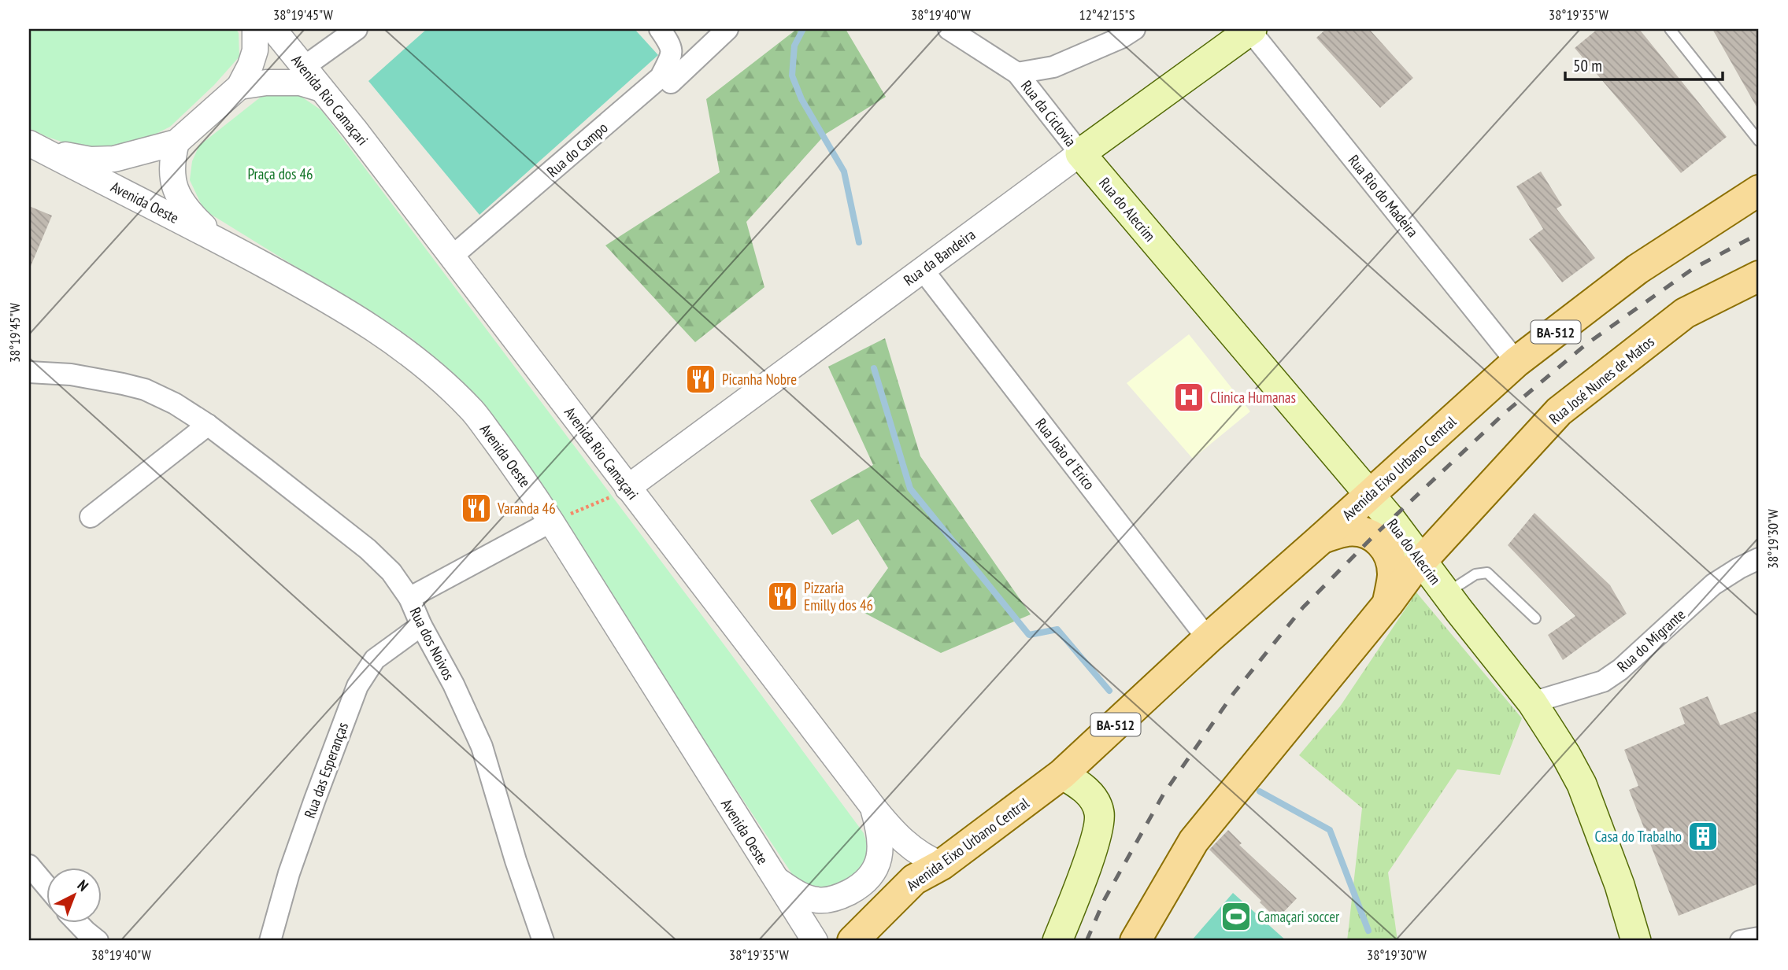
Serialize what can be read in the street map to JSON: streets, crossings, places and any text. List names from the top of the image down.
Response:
{
  "streets": {
    "main road": [
      "Rua do Alecrim",
      "Rua da Bandeira",
      "BA-512",
      "Rua José Nunes de Matos",
      "Avenida Eixo Urbano Central"
    ],
    "street": [
      "Avenida Rio Camaçari",
      "Rua da Ciclovia",
      "Rua do Campo",
      "Rua Rio do Madeira",
      "Avenida Oeste",
      "Rua João d 'Erico",
      "Rua do Migrante",
      "Rua dos Noivos",
      "Rua das Esperanças"
    ]
  },
  "crossings": [
    ["Avenida Rio Camaçari", "Rua do Campo"],
    ["Avenida Rio Camaçari", "Rua da Bandeira"],
    ["Avenida Rio Camaçari", "Avenida Eixo Urbano Central"],
    ["Rua da Ciclovia", "Rua do Alecrim"],
    ["Rua da Ciclovia", "Rua da Bandeira"],
    ["Rua Rio do Madeira", "Rua da Bandeira"],
    ["Rua Rio do Madeira", "Avenida Eixo Urbano Central"],
    ["Rua do Alecrim", "Rua da Bandeira"],
    ["Rua do Alecrim", "Rua José Nunes de Matos"],
    ["Rua do Alecrim", "Avenida Eixo Urbano Central"],
    ["Rua do Alecrim", "Rua do Migrante"],
    ["Rua da Bandeira", "Rua João d 'Erico"],
    ["Rua João d 'Erico", "Avenida Eixo Urbano Central"],
    ["Rua dos Noivos", "Rua das Esperanças"]
  ],
  "parks": ["Praça dos 46"],
  "places": {
    "restaurant": ["Picanha Nobre", "Varanda 46", "Pizzaria Emilly dos 46"],
    "hospital": ["Clinica Humanas"],
    "building": ["Casa do Trabalho"],
    "sports": ["Camaçari soccer"]
  },
  "scale_bar": "50 m",
  "north": "top right",
  "coordinates": [
    "38°19'45\"W",
    "38°19'40\"W",
    "12°42'15\"S",
    "38°19'35\"W",
    "38°19'30\"W"
  ]
}
